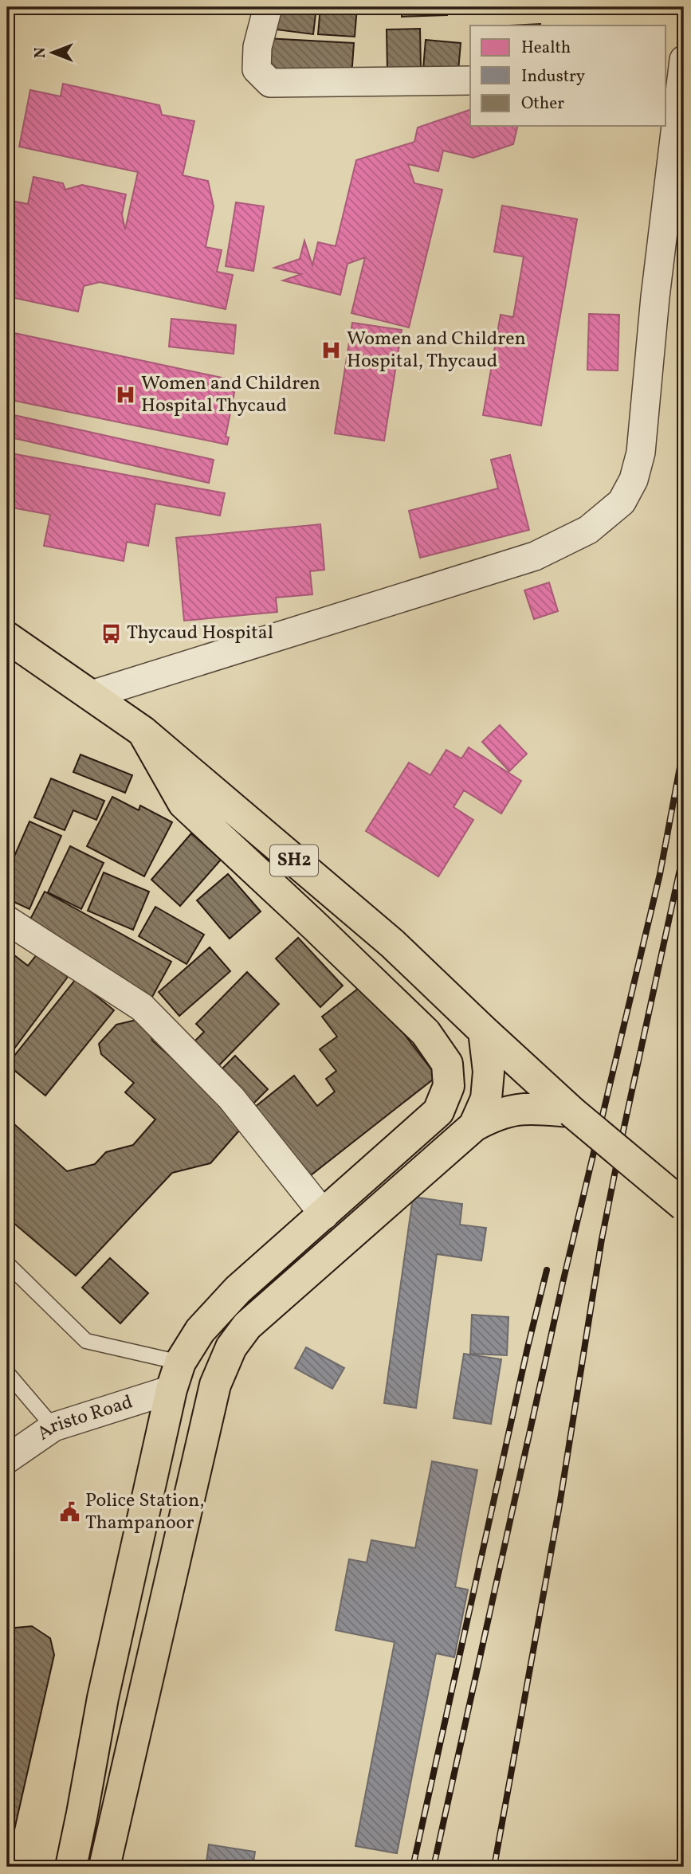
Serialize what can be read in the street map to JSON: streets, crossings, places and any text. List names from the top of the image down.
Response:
{
  "streets": {
    "main road": ["SH2"],
    "street": ["Aristo Road"]
  },
  "places": {
    "hospital": ["Women and Children Hospital, Thycaud", "Women and Children Hospital Thycaud"],
    "bus stop": ["Thycaud Hospital"],
    "public building": ["Police Station, Thampanoor"]
  },
  "legend": ["Health", "Industry", "Other"],
  "north": "left"
}
